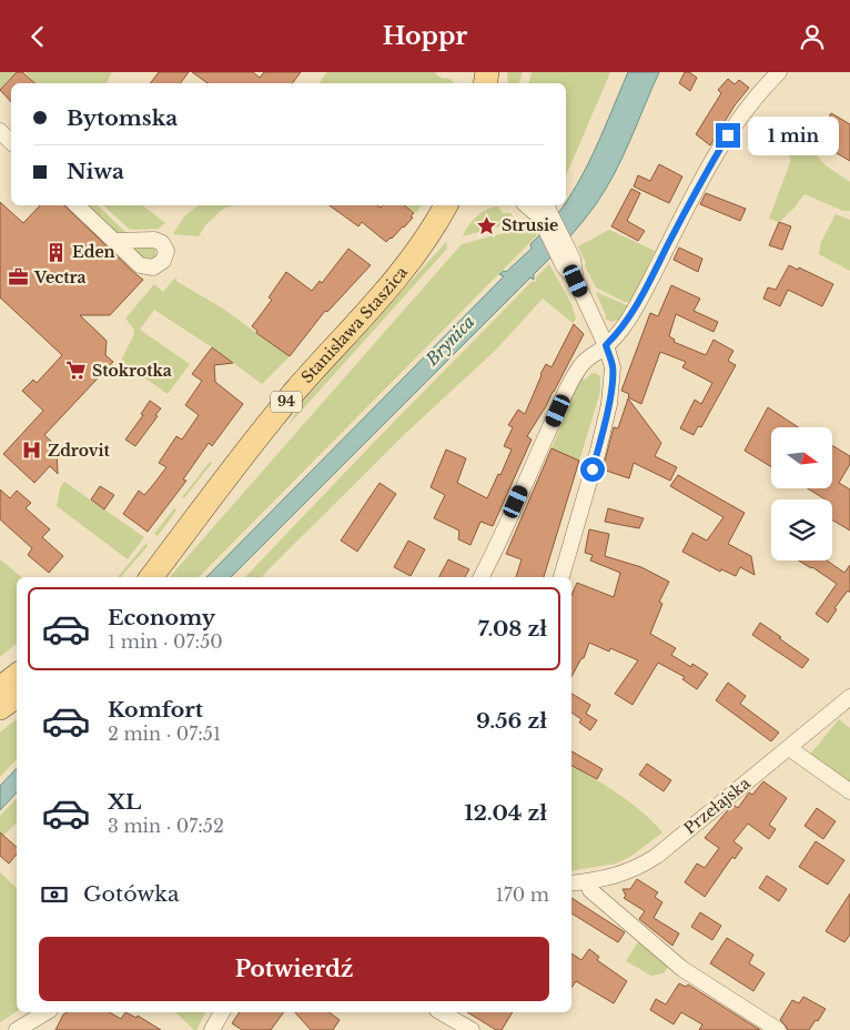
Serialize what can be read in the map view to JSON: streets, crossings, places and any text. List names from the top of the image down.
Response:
{
  "streets": {
    "main road": ["Stanisława Staszica", "94"],
    "street": ["Przełajska"]
  },
  "water": ["Brynica"],
  "places": {
    "place": ["Strusie"],
    "building": ["Eden"],
    "office": ["Vectra"],
    "supermarket": ["Stokrotka"],
    "hospital": ["Zdrovit"]
  },
  "north": "right",
  "page": {
    "header": "Hoppr",
    "banner": ["Bytomska", "Niwa"],
    "bubble": "1 min",
    "list": [
      {
        "name": "Economy",
        "note": "1 min · 07:50",
        "value": "7.08 zł"
      },
      {
        "name": "Komfort",
        "note": "2 min · 07:51",
        "value": "9.56 zł"
      },
      {
        "name": "XL",
        "note": "3 min · 07:52",
        "value": "12.04 zł"
      }
    ],
    "pay": ["Gotówka", "170 m"],
    "buttons": "Potwierdź"
  }
}
